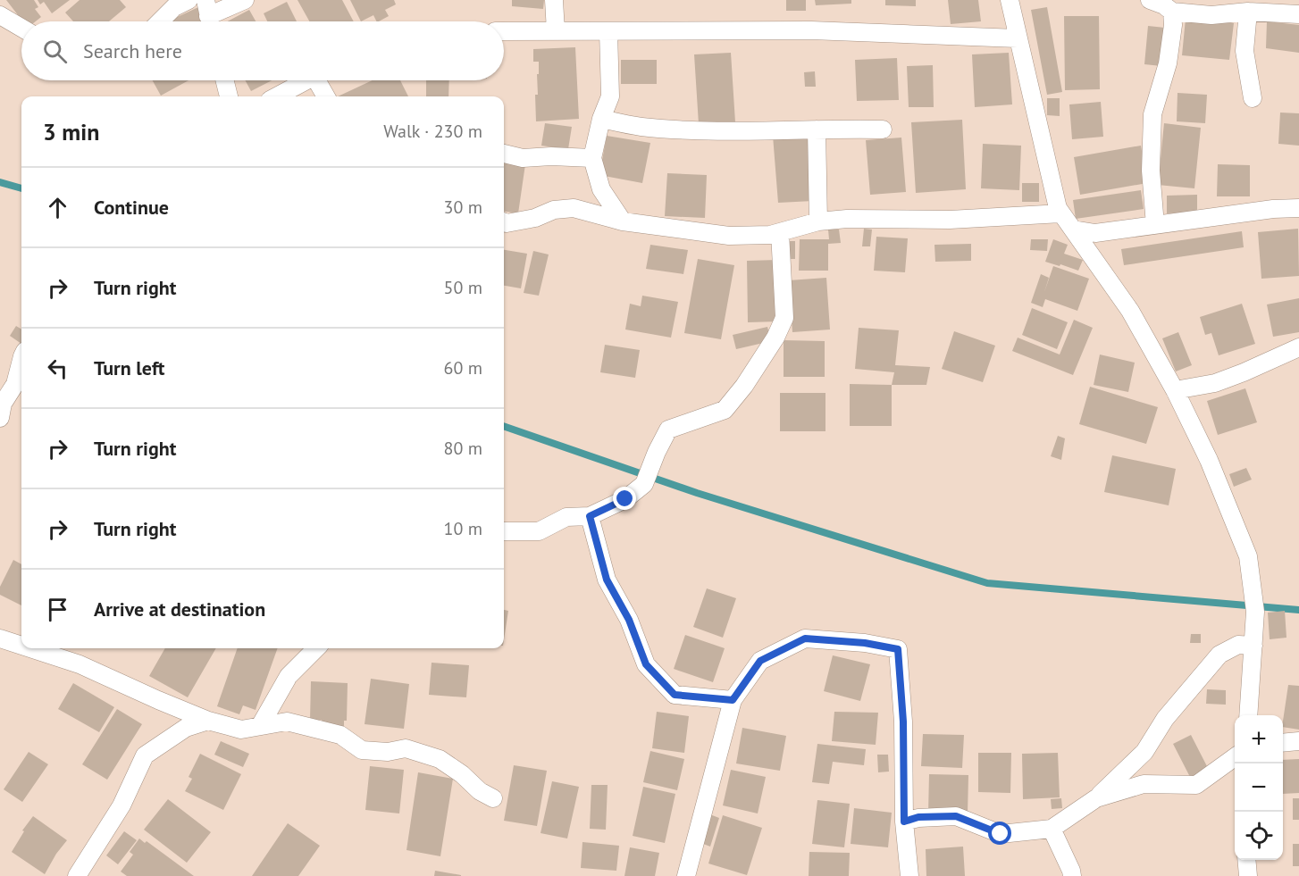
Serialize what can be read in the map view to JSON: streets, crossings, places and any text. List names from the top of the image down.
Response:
{
  "page": {
    "search": "Search here",
    "heading": ["3 min", "Walk · 230 m"],
    "list": [
      ["Continue", "30 m"],
      ["Turn right", "50 m"],
      ["Turn left", "60 m"],
      ["Turn right", "80 m"],
      ["Turn right", "10 m"],
      "Arrive at destination"
    ],
    "map_buttons": ["+", "−"]
  }
}
